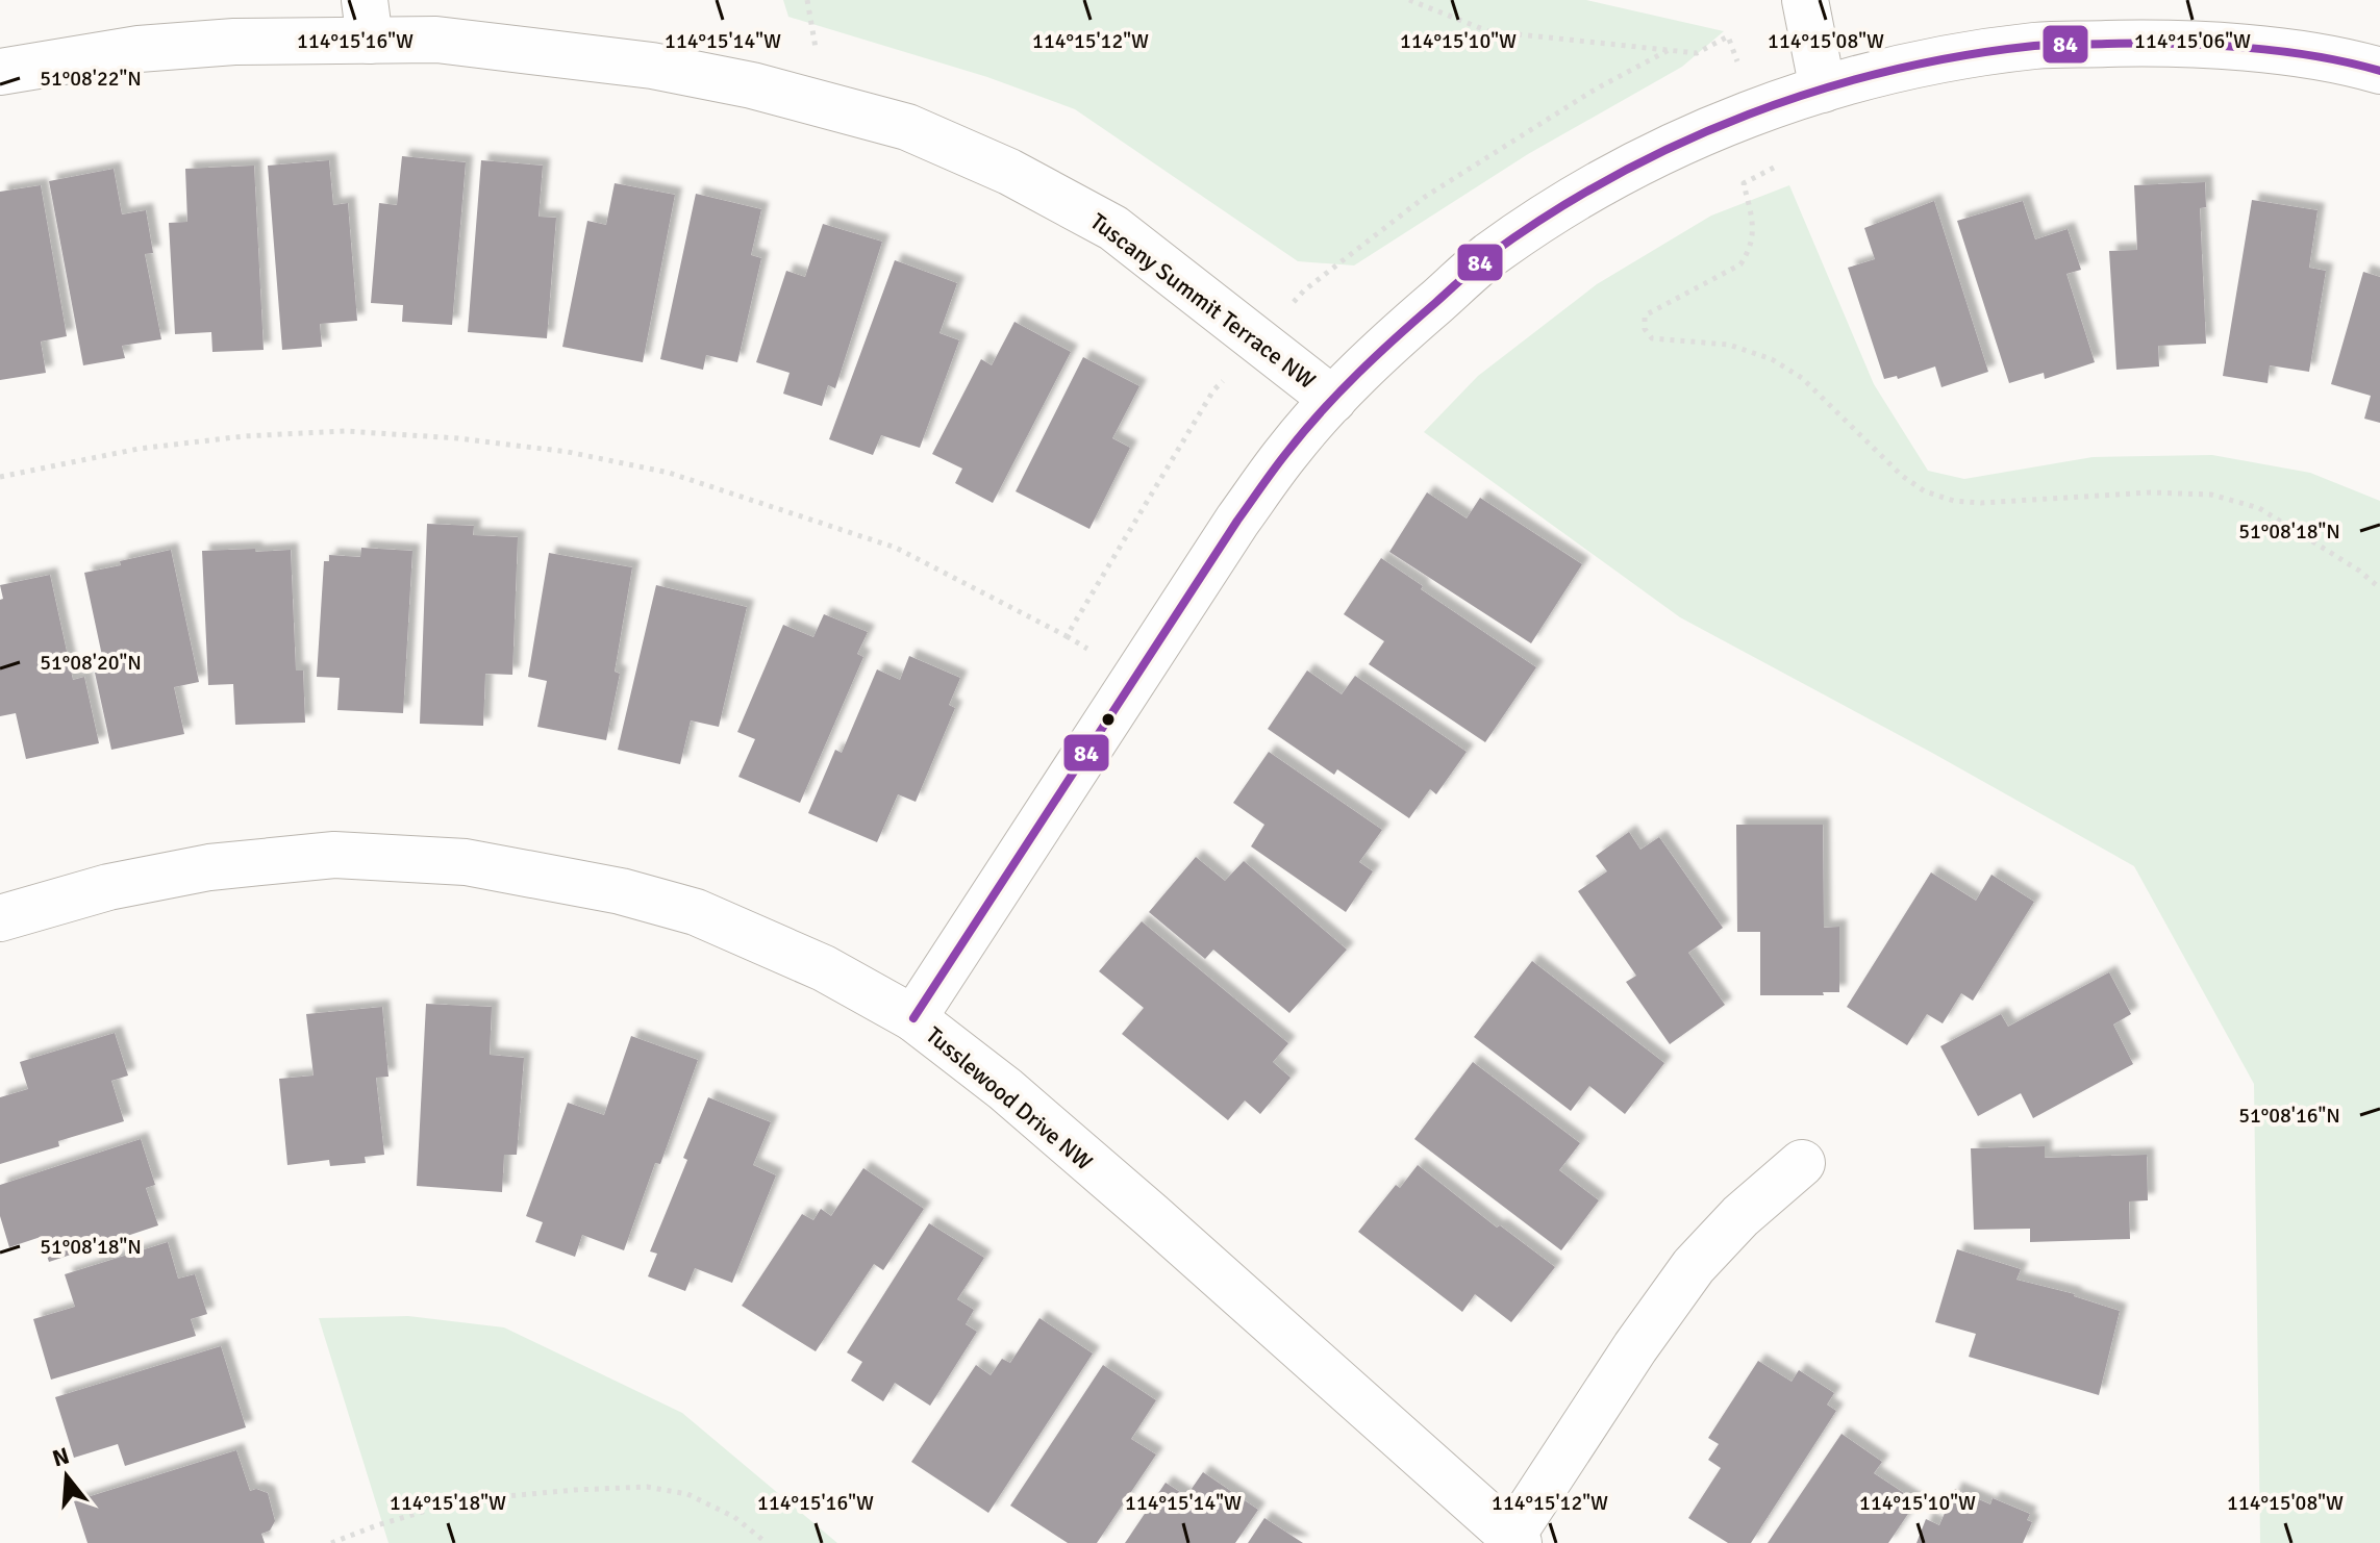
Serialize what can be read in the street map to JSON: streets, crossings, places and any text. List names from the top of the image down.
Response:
{
  "streets": {
    "street": ["Tuscany Summit Terrace NW", "Tusslewood Drive NW"]
  },
  "lines": ["transit line 84"],
  "north": "top",
  "coordinates": [
    "114°15'16\"W",
    "114°15'14\"W",
    "114°15'12\"W",
    "114°15'10\"W",
    "114°15'08\"W",
    "114°15'06\"W",
    "51°08'22\"N",
    "51°08'18\"N",
    "51°08'20\"N",
    "51°08'16\"N",
    "114°15'18\"W"
  ]
}
